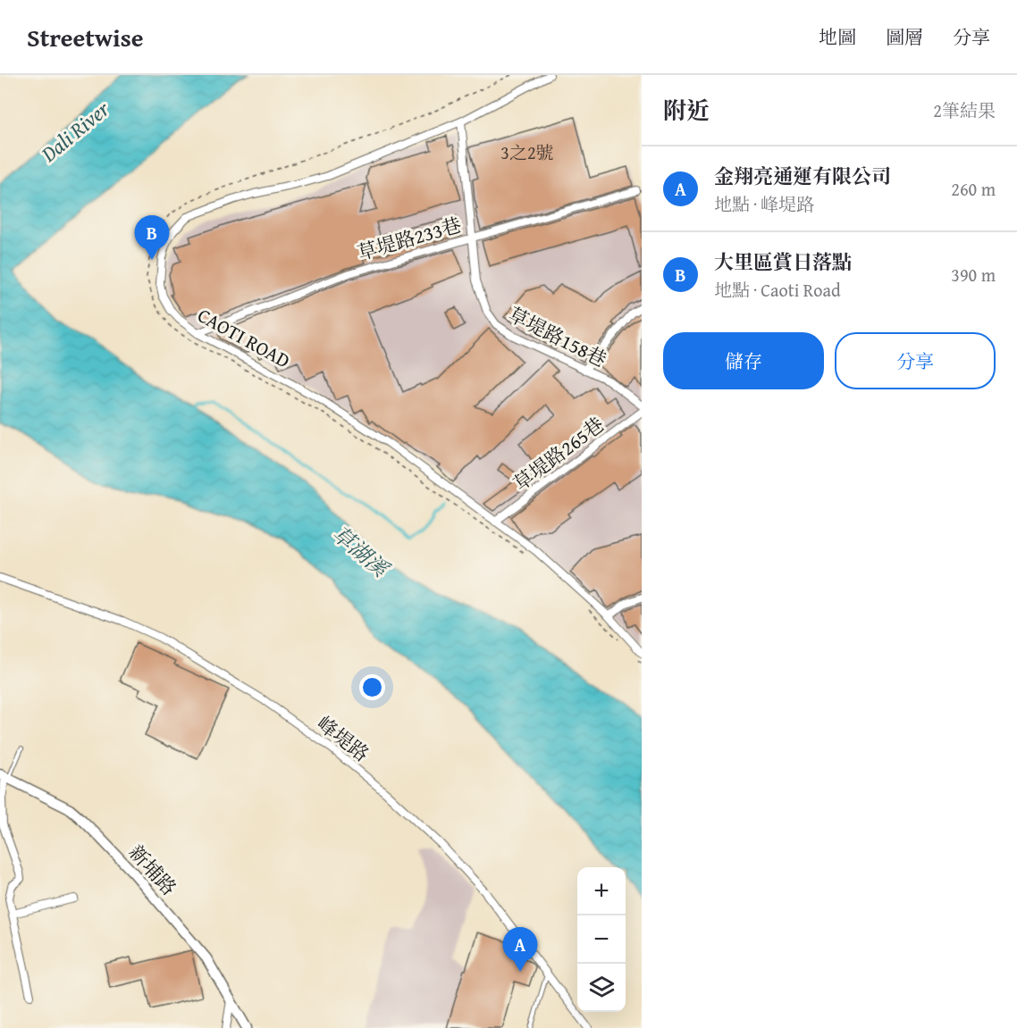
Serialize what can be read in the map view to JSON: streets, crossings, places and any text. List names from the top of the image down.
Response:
{
  "streets": {
    "street": [
      "草堤路233巷",
      "草堤路158巷",
      "CAOTI ROAD",
      "草堤路265巷",
      "峰堤路",
      "新埔路"
    ]
  },
  "crossings": [
    ["草堤路233巷", "草堤路158巷"],
    ["草堤路233巷", "CAOTI ROAD"],
    ["草堤路158巷", "CAOTI ROAD"],
    ["CAOTI ROAD", "草堤路265巷"]
  ],
  "water": ["Dali River", "草湖溪"],
  "house_numbers": ["3之2號"],
  "page": {
    "header": "Streetwise",
    "nav": ["地圖", "圖層", "分享"],
    "heading": ["附近", "2筆結果"],
    "list": [
      {
        "mark": "A",
        "name": "金翔亮通運有限公司",
        "note": "地點 · 峰堤路",
        "value": "260 m"
      },
      {
        "mark": "B",
        "name": "大里區賞日落點",
        "note": "地點 · Caoti Road",
        "value": "390 m"
      }
    ],
    "pins": ["B", "A"],
    "buttons": ["儲存", "分享"],
    "map_buttons": ["+", "−"]
  }
}
